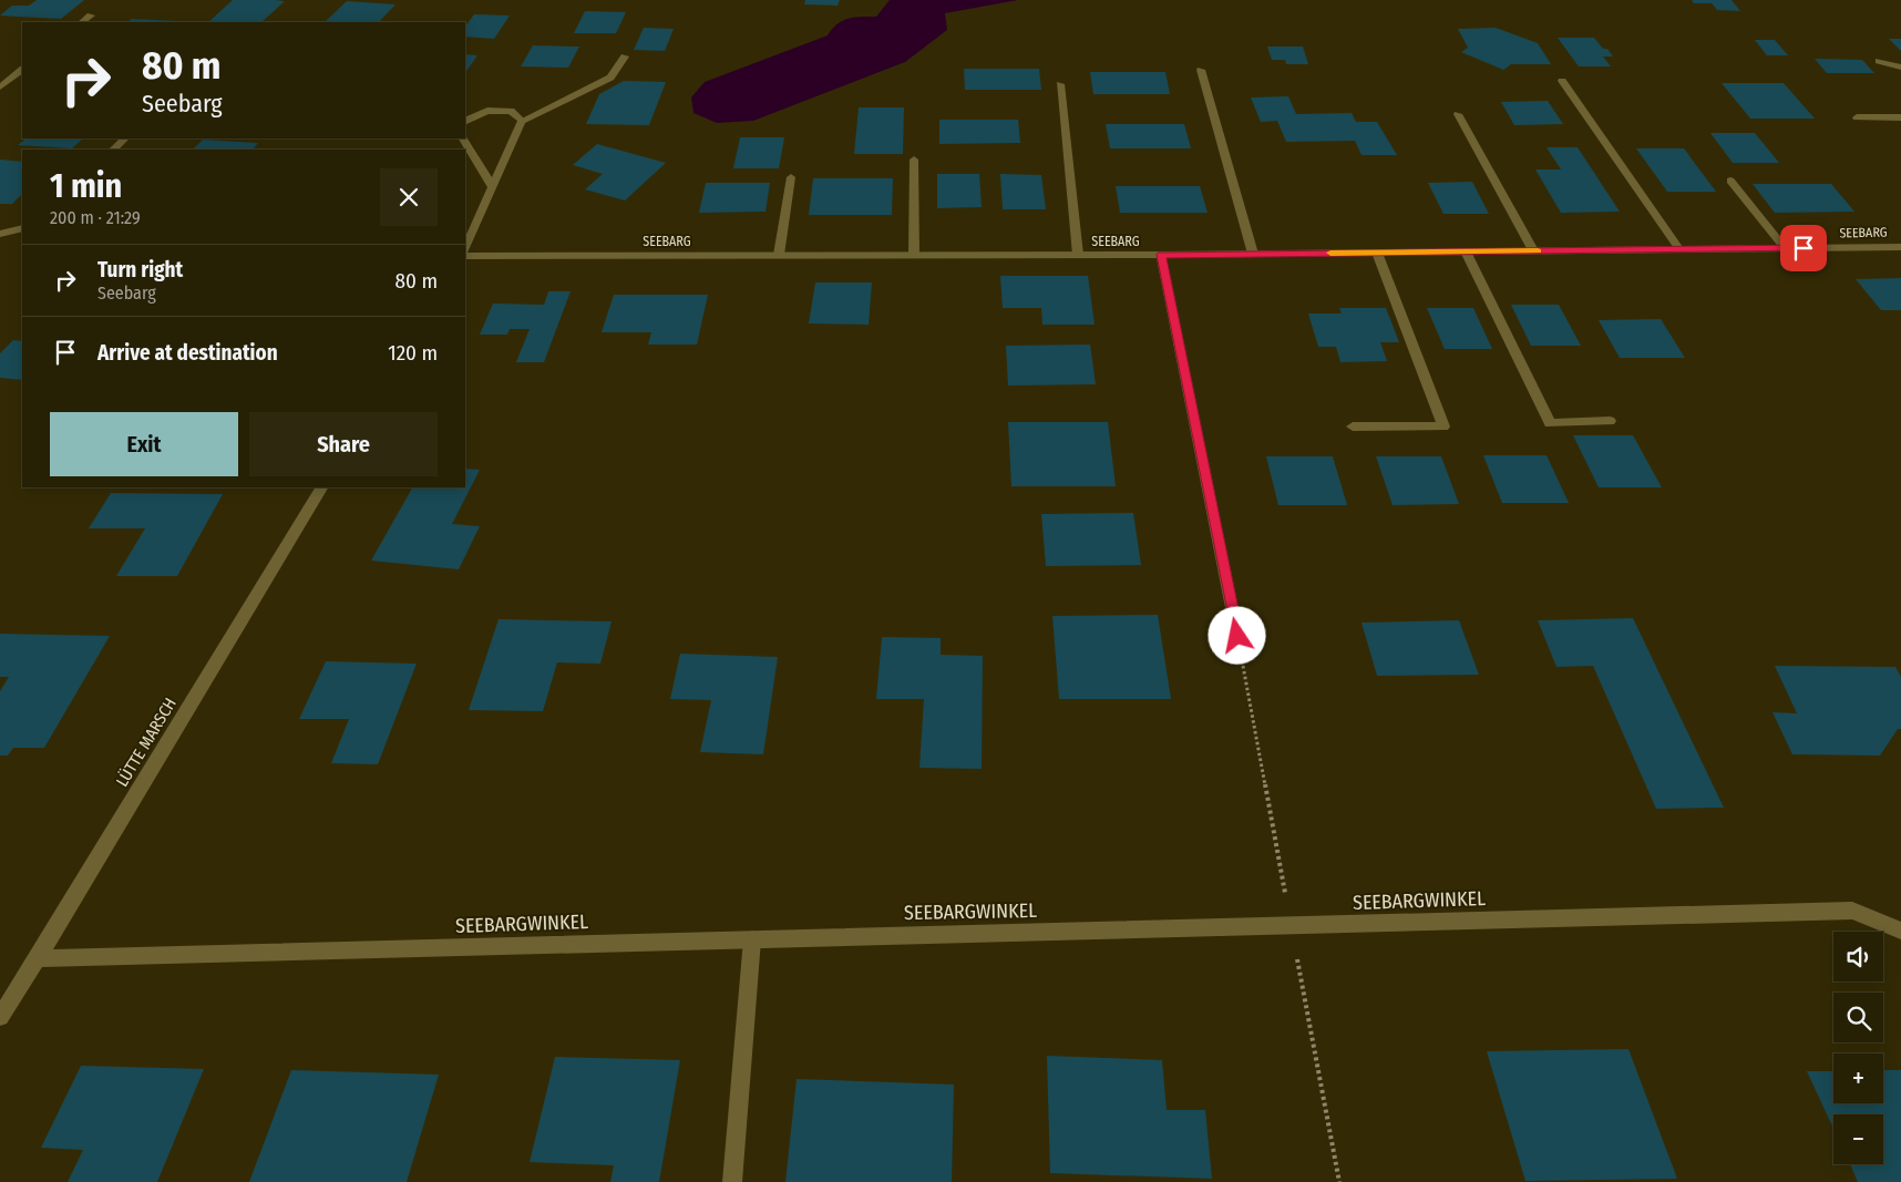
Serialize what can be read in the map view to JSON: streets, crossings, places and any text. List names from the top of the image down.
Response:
{
  "streets": {
    "street": ["SEEBARG", "LÜTTE MARSCH", "SEEBARGWINKEL"]
  },
  "crossings": [
    ["LÜTTE MARSCH", "SEEBARGWINKEL"]
  ],
  "page": {
    "turn": ["80 m", "Seebarg"],
    "heading": ["1 min", "200 m · 21:29"],
    "list": [
      {
        "name": "Turn right",
        "note": "Seebarg",
        "value": "80 m"
      },
      {
        "name": "Arrive at destination",
        "value": "120 m"
      }
    ],
    "buttons": ["Exit", "Share"],
    "map_buttons": ["+", "−"]
  }
}
